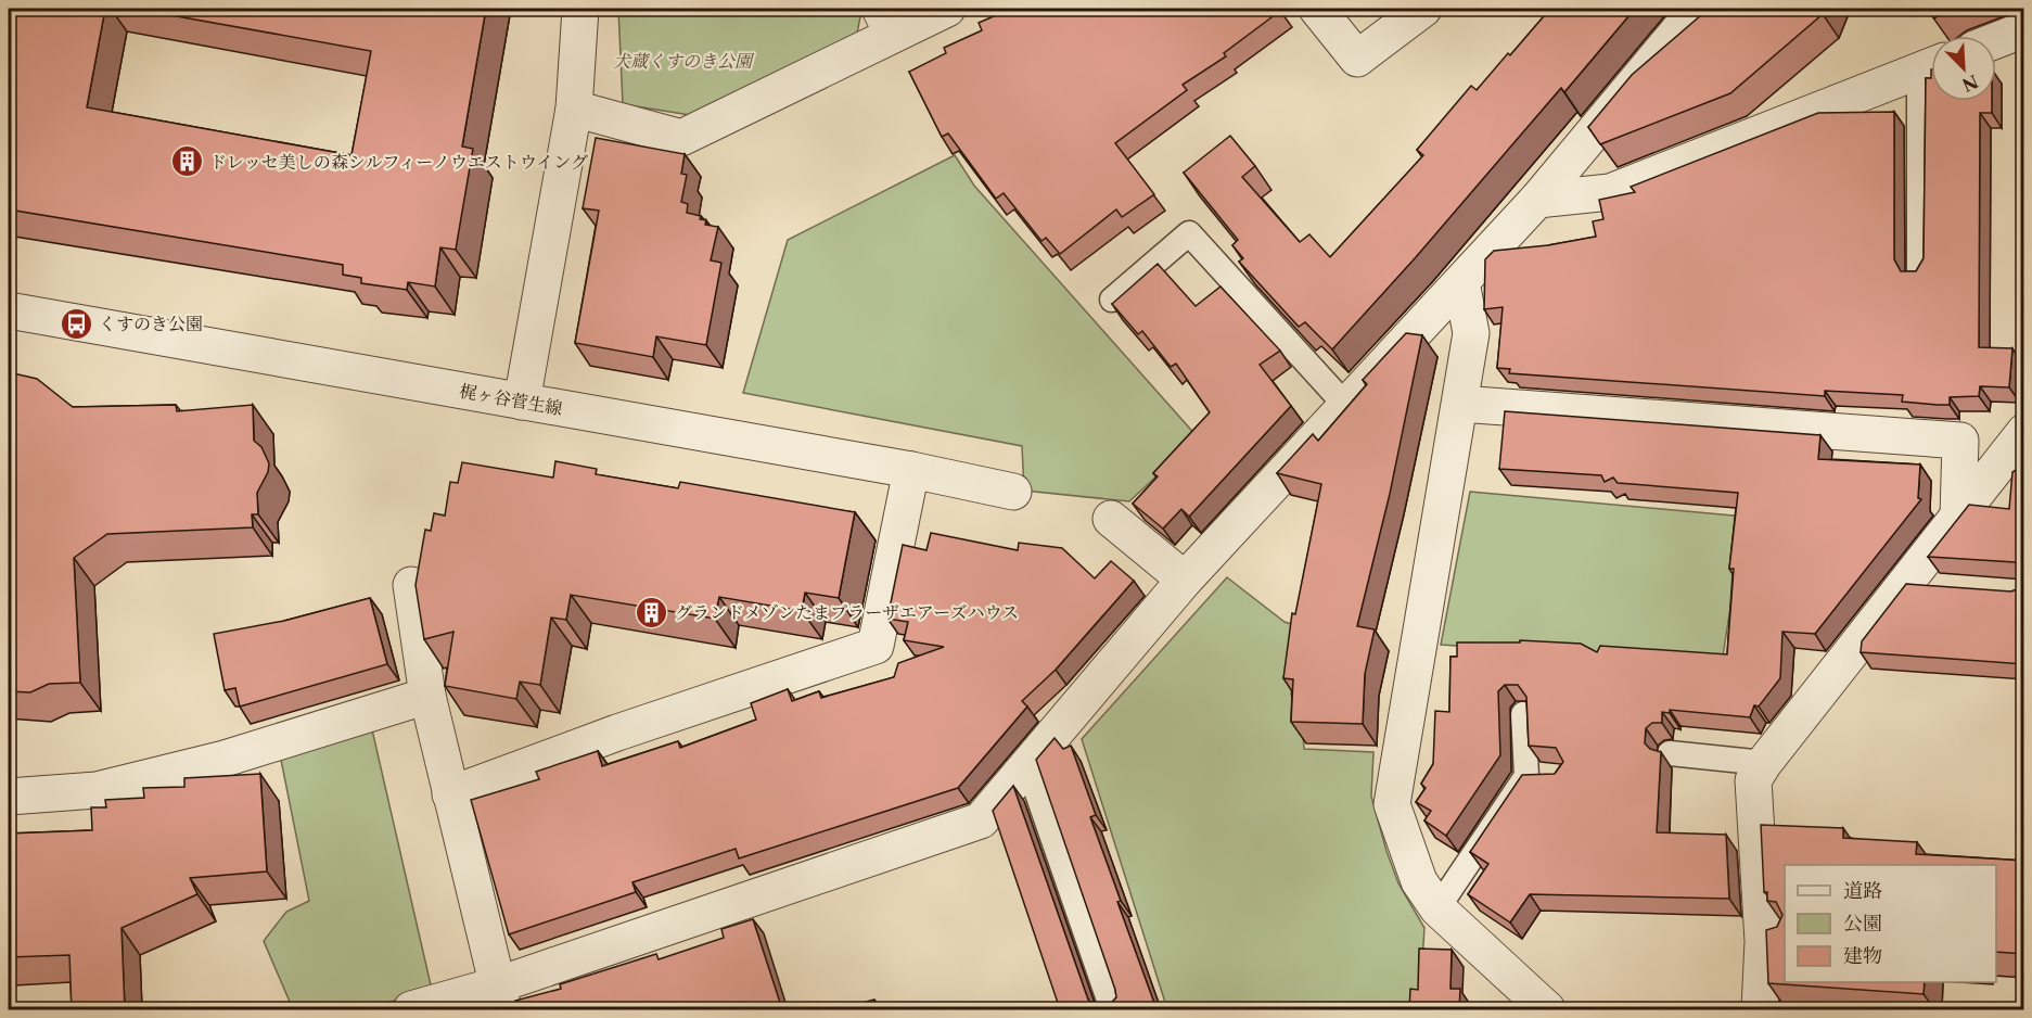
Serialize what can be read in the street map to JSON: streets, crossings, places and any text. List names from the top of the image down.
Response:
{
  "streets": {
    "street": ["梶ヶ谷菅生線"]
  },
  "parks": ["犬蔵くすのき公園"],
  "places": {
    "building": ["ドレッセ美しの森シルフィーノウエストウイング", "グランドメゾンたまプラーザエアーズハウス"],
    "bus stop": ["くすのき公園"]
  },
  "legend": ["道路", "公園", "建物"],
  "north": "bottom right"
}
